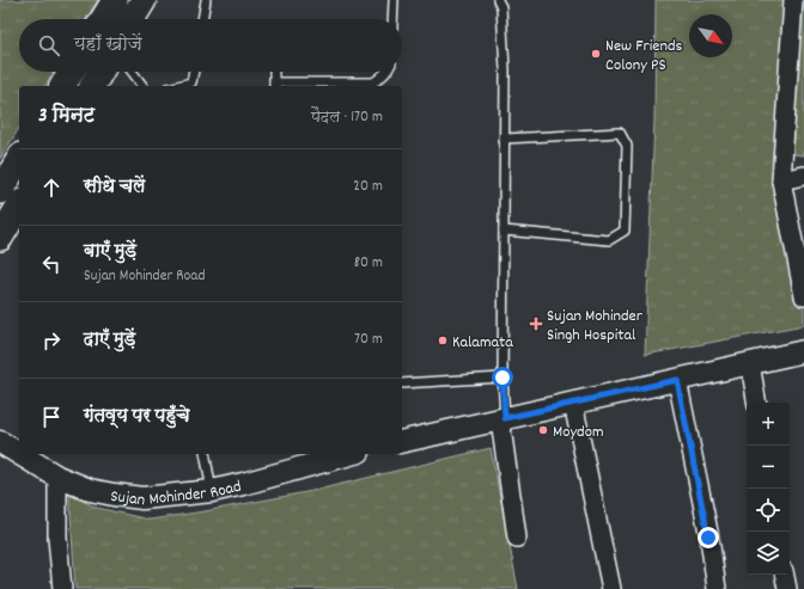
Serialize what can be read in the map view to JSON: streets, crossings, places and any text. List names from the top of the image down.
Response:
{
  "streets": {
    "street": ["Sujan Mohinder Road"]
  },
  "places": {
    "other": ["New Friends Colony PS", "Kalamata", "Moydom"],
    "health": ["Sujan Mohinder Singh Hospital"]
  },
  "north": "bottom right",
  "page": {
    "search": "यहाँ खोजें",
    "heading": ["3 मिनट", "पैदल · 170 m"],
    "list": [
      ["सीधे चलें", "20 m"],
      ["बाएँ मुड़ें", "Sujan Mohinder Road", "80 m"],
      ["दाएँ मुड़ें", "70 m"],
      "गंतव्य पर पहुँचे"
    ],
    "map_buttons": ["+", "−"]
  }
}
